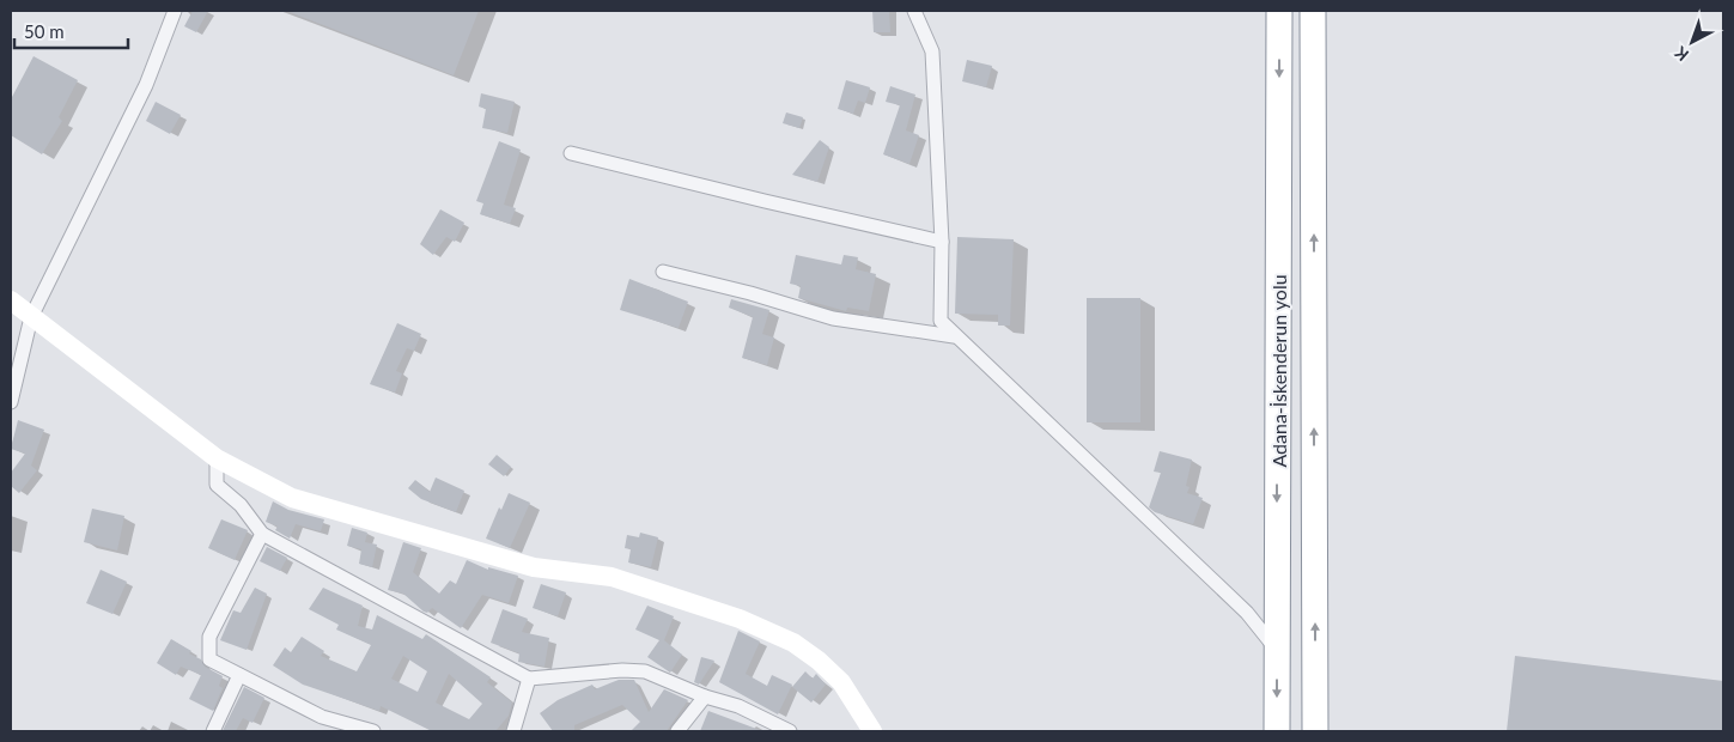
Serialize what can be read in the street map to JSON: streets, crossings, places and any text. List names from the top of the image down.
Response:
{
  "streets": {
    "highway": ["Adana-İskenderun yolu"]
  },
  "scale_bar": "50 m",
  "north": "bottom left"
}
